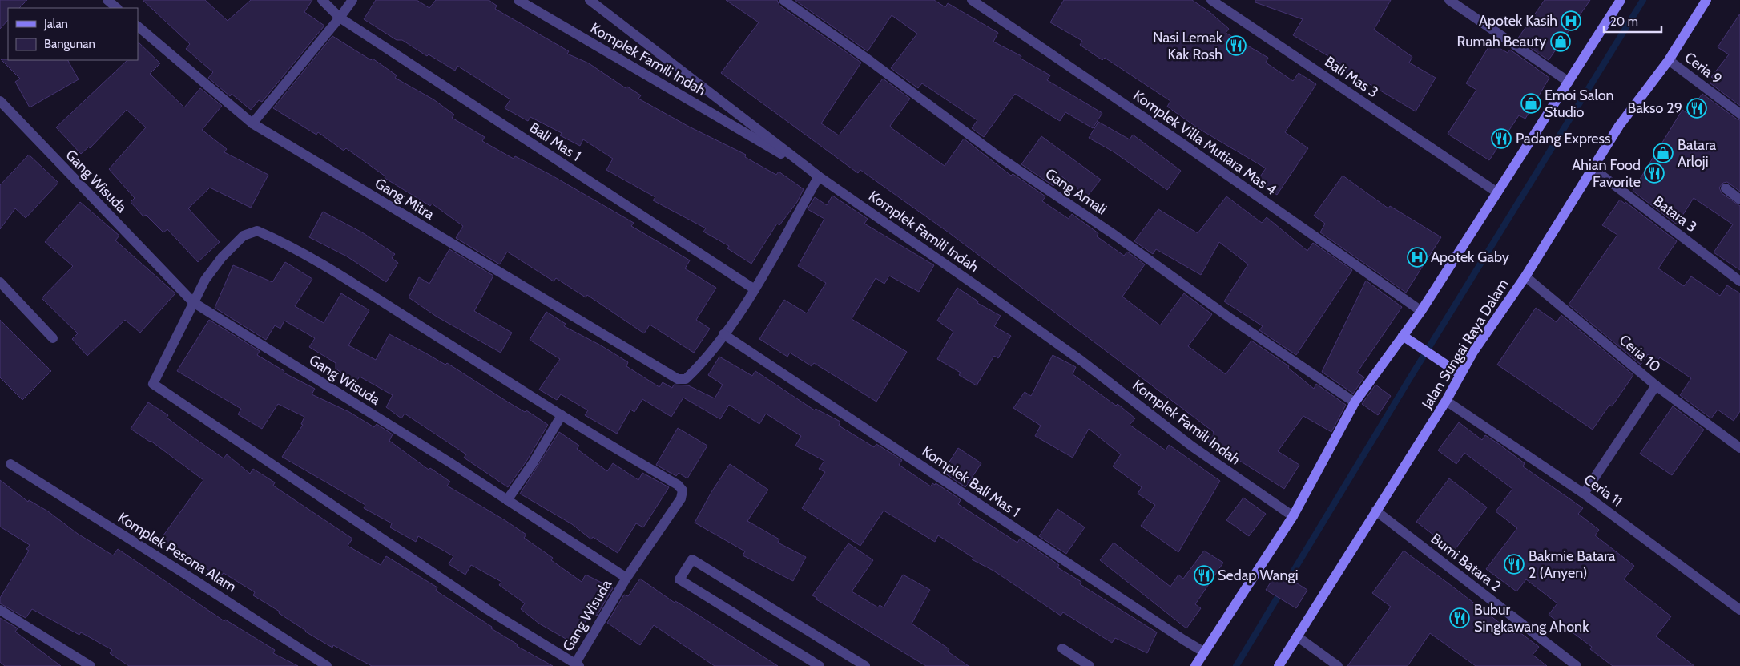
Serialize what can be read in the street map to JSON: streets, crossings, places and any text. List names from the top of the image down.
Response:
{
  "streets": {
    "street": [
      "Komplek Famili Indah",
      "Ceria 9",
      "Bali Mas 3",
      "Bali Mas 1",
      "Komplek Villa Mutiara Mas 4",
      "Gang Wisuda",
      "Gang Amali",
      "Gang Mitra",
      "Batara 3",
      "Jalan Sungai Raya Dalam",
      "Ceria 10",
      "Komplek Bali Mas 1",
      "Ceria 11",
      "Komplek Pesona Alam",
      "Bumi Batara 2"
    ]
  },
  "crossings": [
    ["Ceria 9", "Jalan Sungai Raya Dalam"],
    ["Gang Mitra", "Komplek Bali Mas 1"],
    ["Batara 3", "Jalan Sungai Raya Dalam"],
    ["Jalan Sungai Raya Dalam", "Ceria 10"],
    ["Jalan Sungai Raya Dalam", "Ceria 11"],
    ["Jalan Sungai Raya Dalam", "Bumi Batara 2"]
  ],
  "places": {
    "hospital": ["Apotek Kasih", "Apotek Gaby"],
    "shop": ["Rumah Beauty", "Emoi Salon Studio", "Batara Arloji"],
    "restaurant": [
      "Nasi Lemak Kak Rosh",
      "Bakso 29",
      "Padang Express",
      "Ahian Food Favorite",
      "Bakmie Batara 2 (Anyen)",
      "Sedap Wangi",
      "Bubur Singkawang Ahonk"
    ]
  },
  "legend": ["Jalan", "Bangunan"],
  "scale_bar": "20 m"
}
